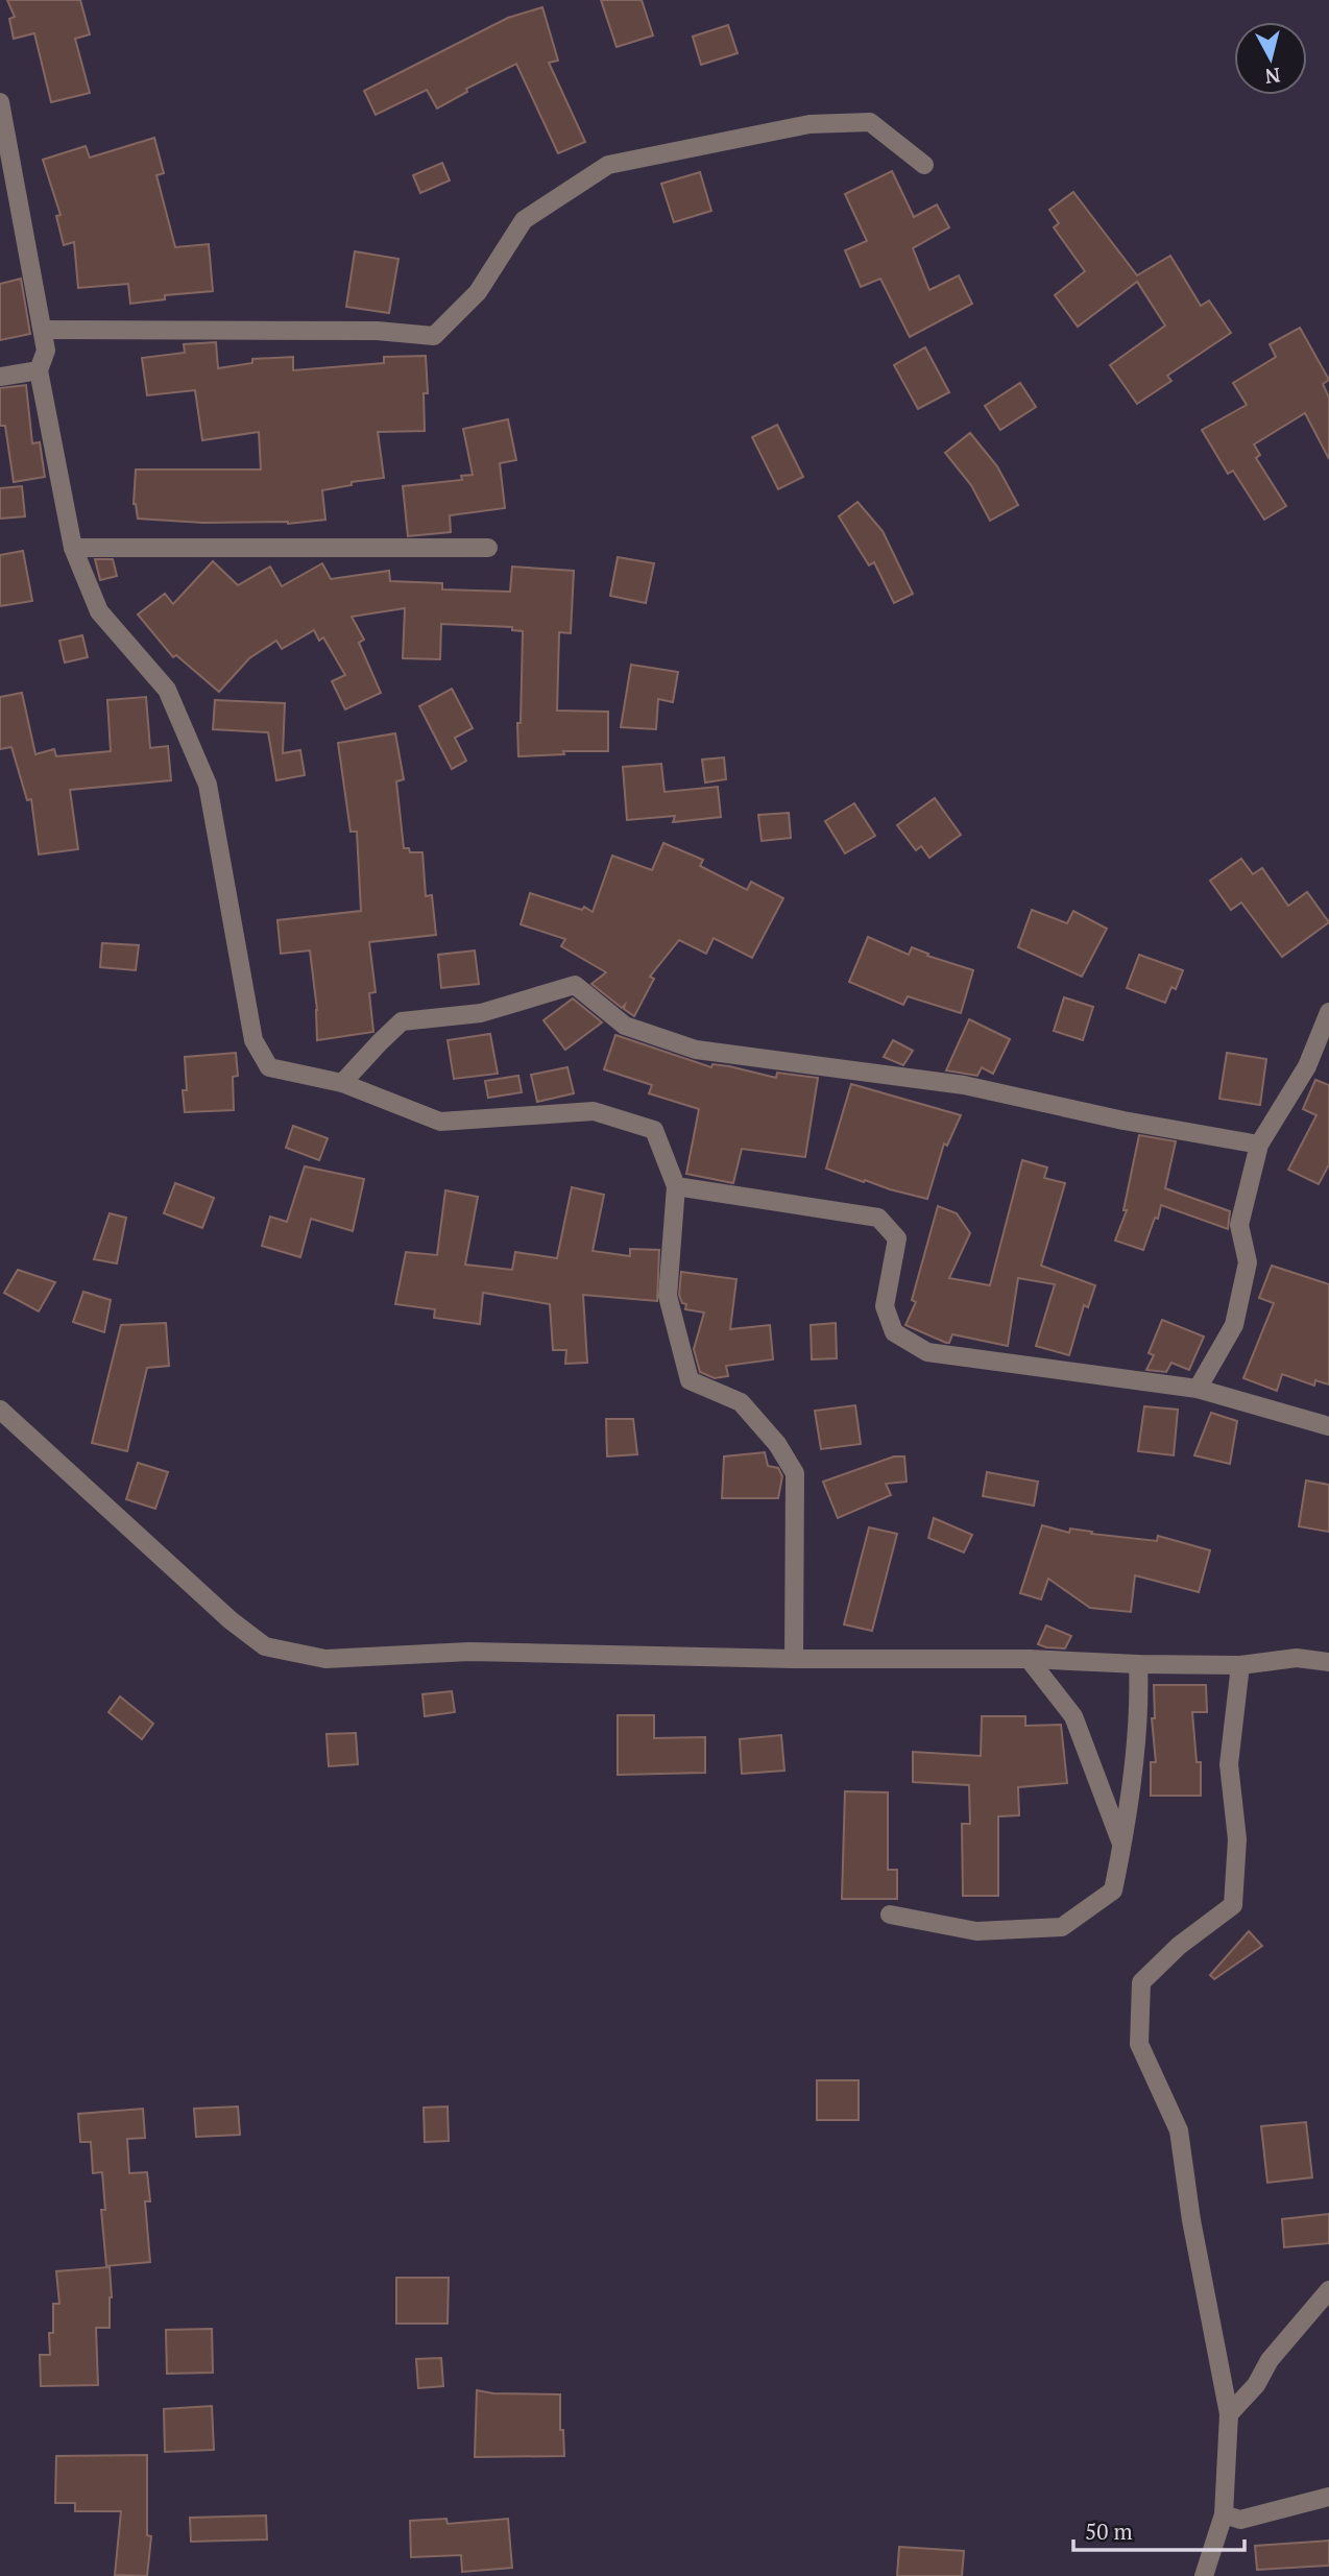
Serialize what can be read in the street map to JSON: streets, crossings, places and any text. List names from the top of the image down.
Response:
{
  "scale_bar": "50 m",
  "north": "bottom"
}
